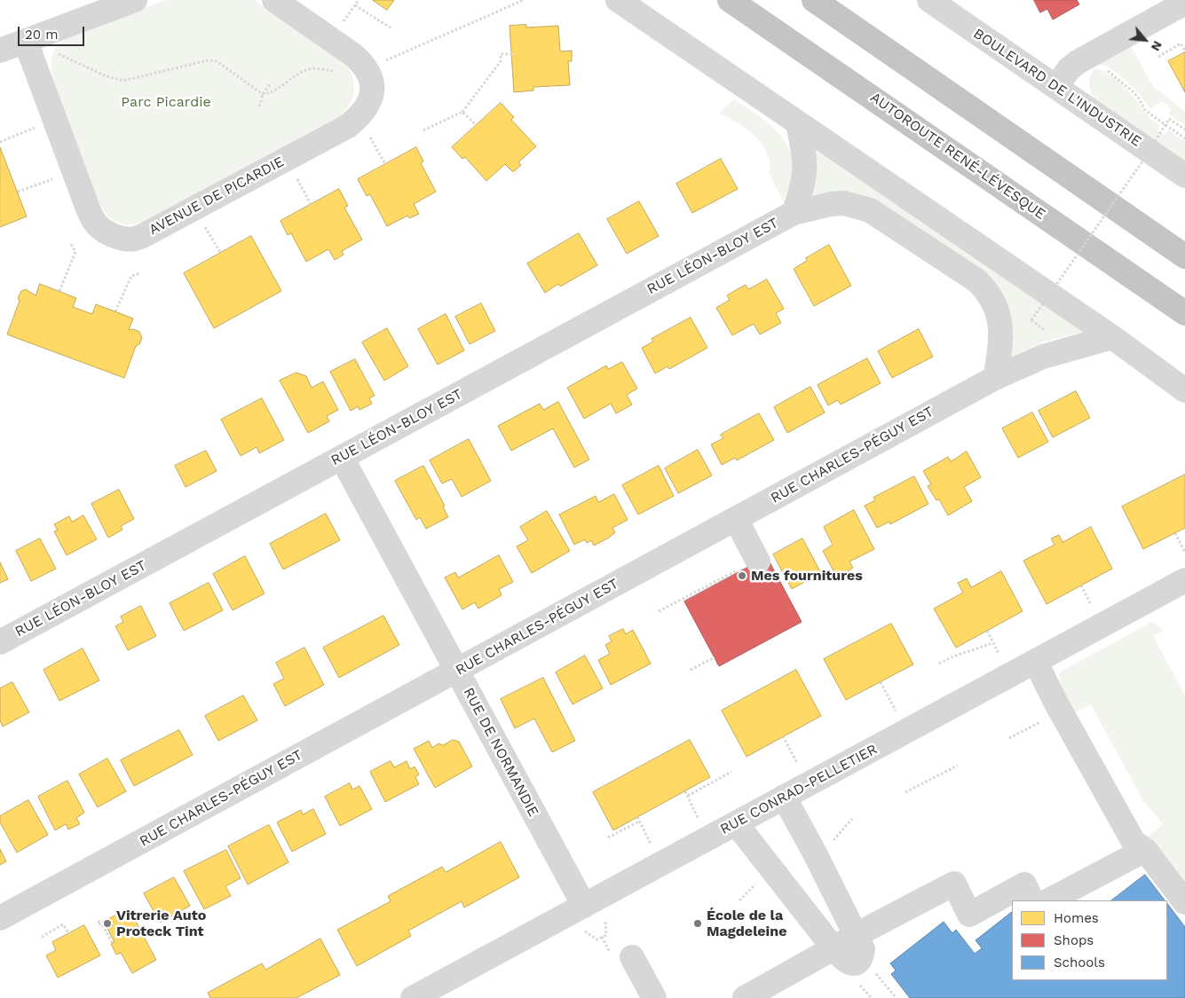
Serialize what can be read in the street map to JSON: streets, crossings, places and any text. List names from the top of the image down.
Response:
{
  "streets": {
    "highway": ["AUTOROUTE RENÉ-LÉVESQUE"],
    "street": [
      "BOULEVARD DE L'INDUSTRIE",
      "AVENUE DE PICARDIE",
      "RUE LÉON-BLOY EST",
      "RUE CHARLES-PÉGUY EST",
      "RUE DE NORMANDIE",
      "RUE CONRAD-PELLETIER"
    ]
  },
  "crossings": [
    ["RUE LÉON-BLOY EST", "RUE CHARLES-PÉGUY EST"],
    ["RUE LÉON-BLOY EST", "RUE DE NORMANDIE"],
    ["RUE CHARLES-PÉGUY EST", "RUE DE NORMANDIE"],
    ["RUE DE NORMANDIE", "RUE CONRAD-PELLETIER"]
  ],
  "parks": ["Parc Picardie"],
  "places": ["Mes fournitures", "Vitrerie Auto Proteck Tint", "École de la Magdeleine"],
  "legend": ["Homes", "Shops", "Schools"],
  "scale_bar": "20 m",
  "north": "bottom right"
}
